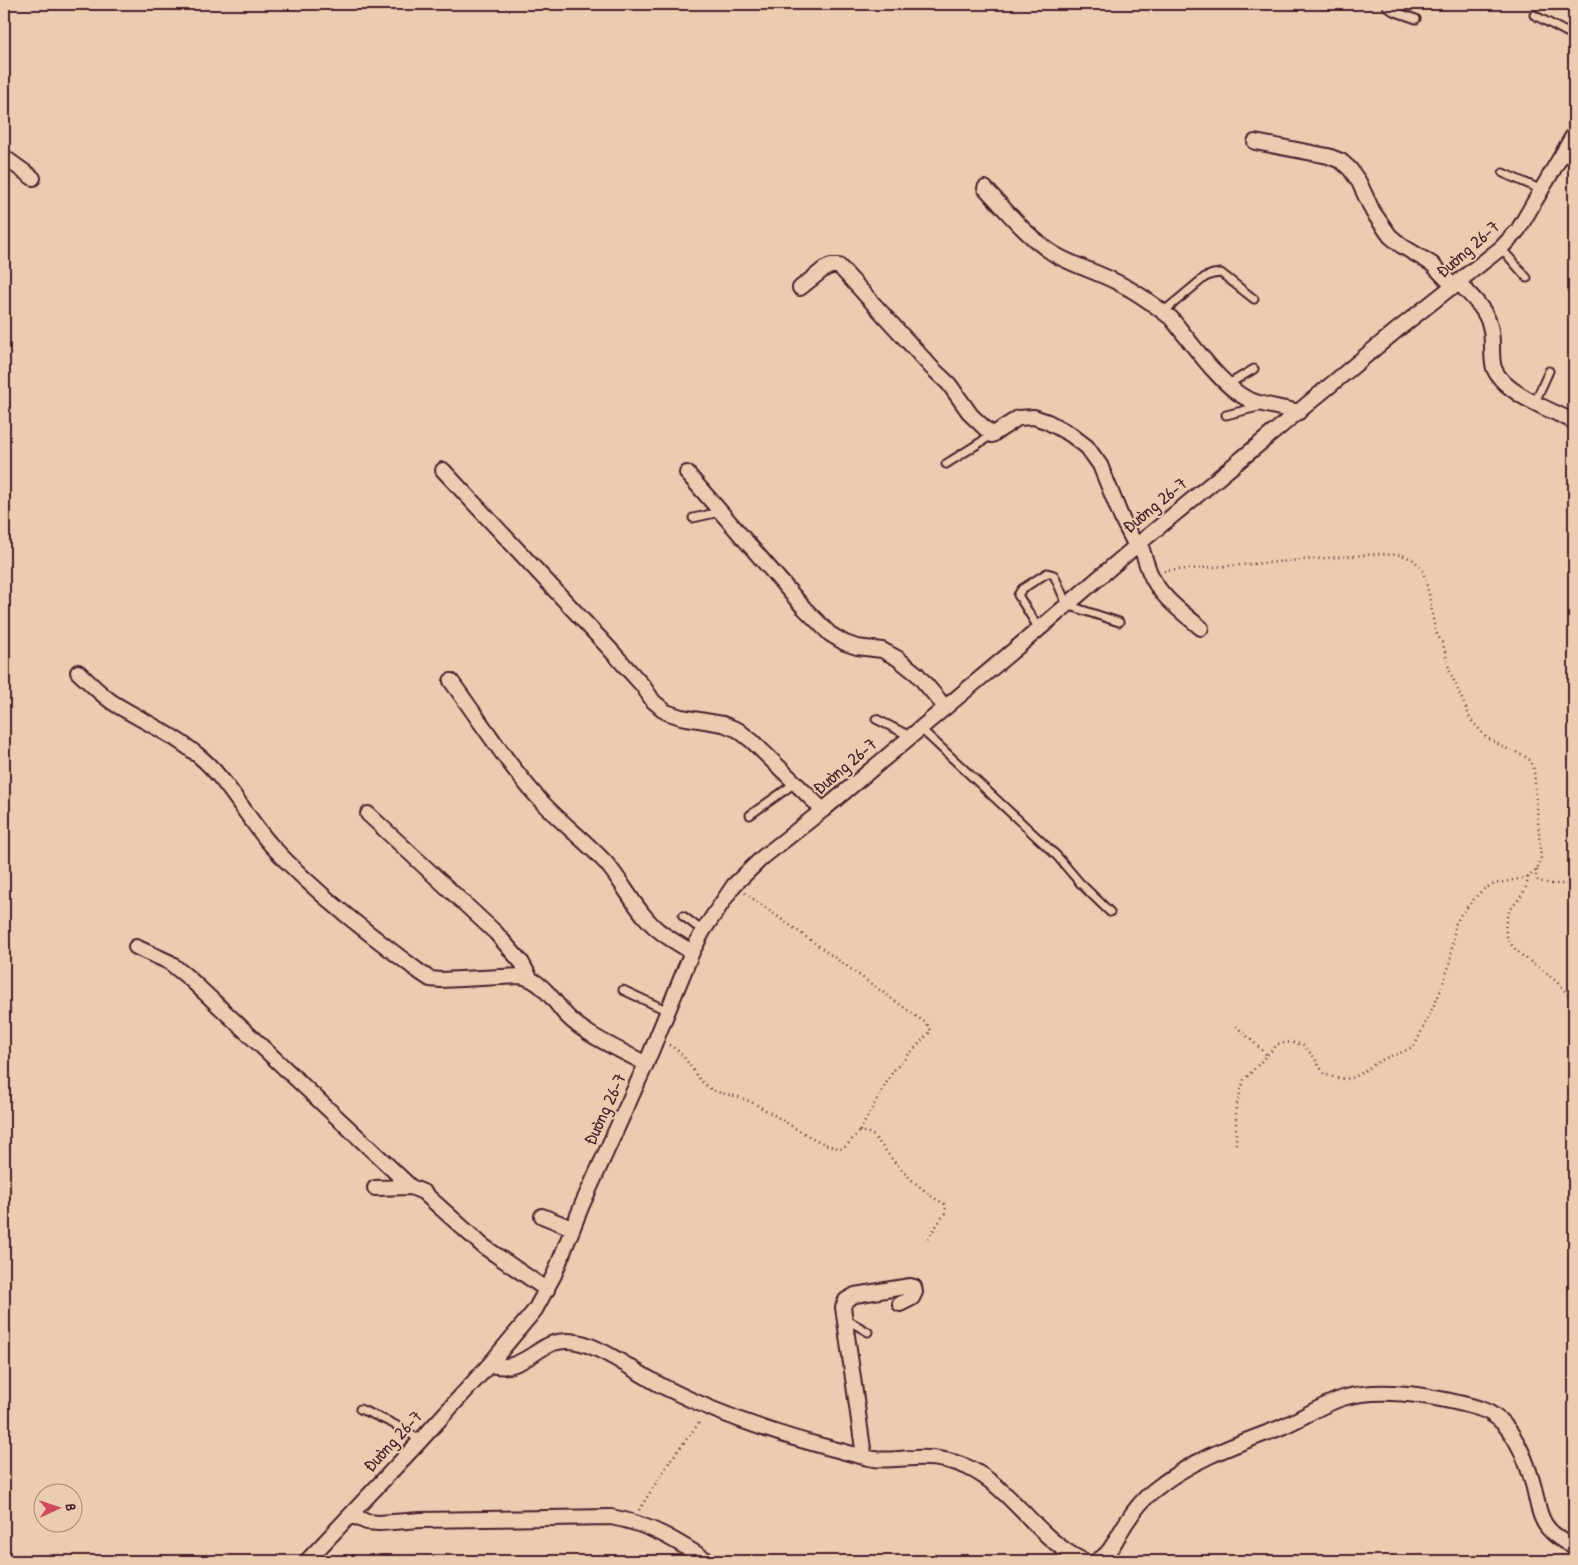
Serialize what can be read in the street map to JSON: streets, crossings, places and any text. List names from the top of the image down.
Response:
{
  "streets": {
    "street": ["Đường 26-7"]
  },
  "north": "right"
}
